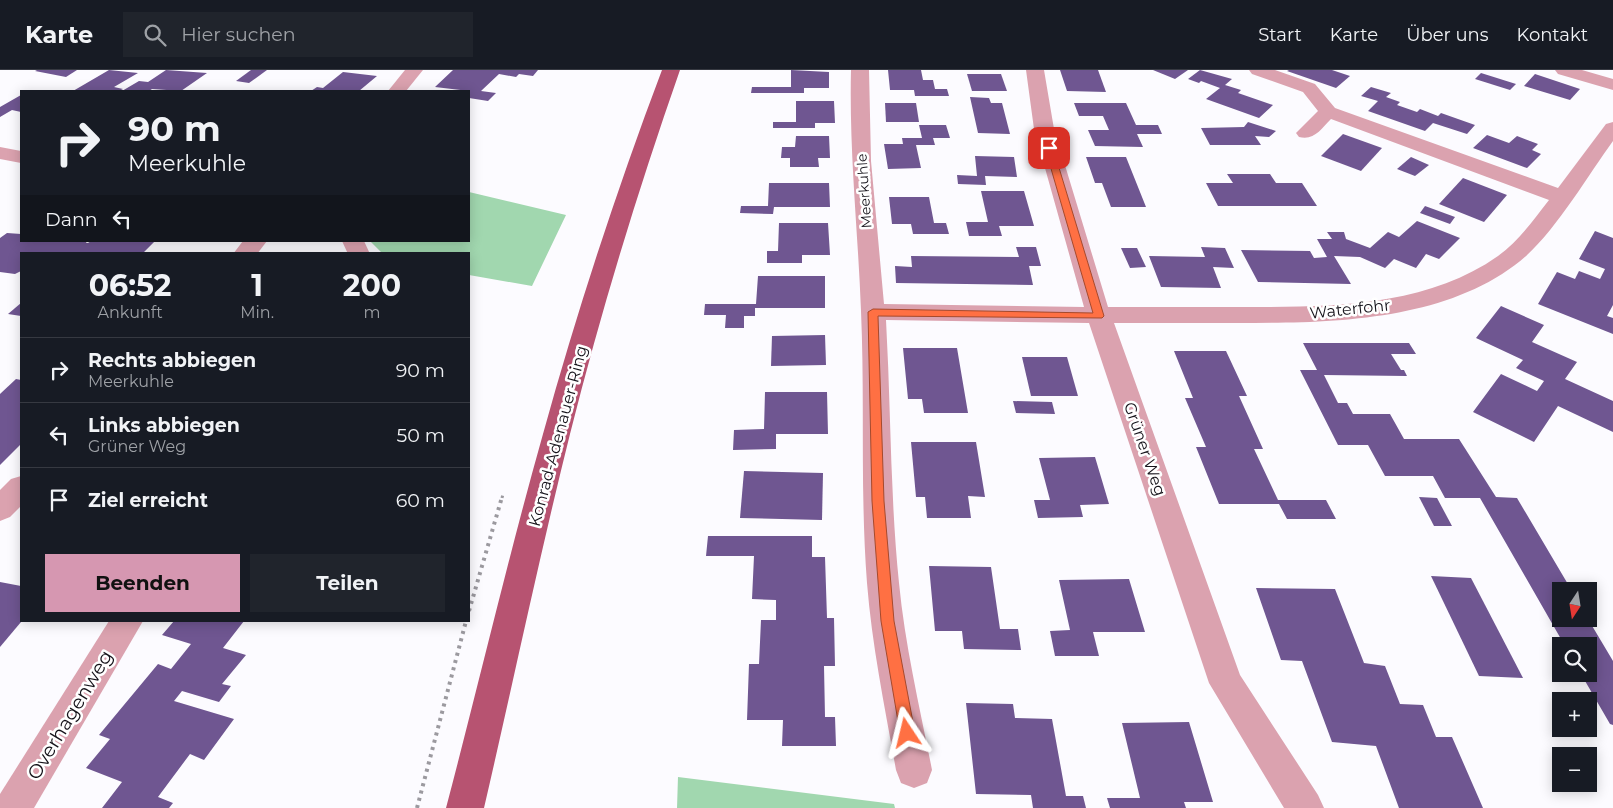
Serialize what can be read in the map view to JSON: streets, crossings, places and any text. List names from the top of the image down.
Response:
{
  "streets": {
    "main road": ["Konrad-Adenauer-Ring"],
    "street": [
      "Meerkuhle",
      "Waterfohr",
      "Grüner Weg",
      "Overhagenweg"
    ]
  },
  "crossings": [
    ["Waterfohr", "Grüner Weg"]
  ],
  "north": "bottom",
  "page": {
    "header": "Karte",
    "search": "Hier suchen",
    "nav": [
      "Start",
      "Karte",
      "Über uns",
      "Kontakt"
    ],
    "turn": ["90 m", "Meerkuhle"],
    "then": "Dann",
    "eta": [
      "06:52",
      "Ankunft",
      "1",
      "Min.",
      "200",
      "m"
    ],
    "list": [
      {
        "name": "Rechts abbiegen",
        "note": "Meerkuhle",
        "value": "90 m"
      },
      {
        "name": "Links abbiegen",
        "note": "Grüner Weg",
        "value": "50 m"
      },
      {
        "name": "Ziel erreicht",
        "value": "60 m"
      }
    ],
    "buttons": ["Beenden", "Teilen"],
    "map_buttons": ["+", "−"]
  }
}
